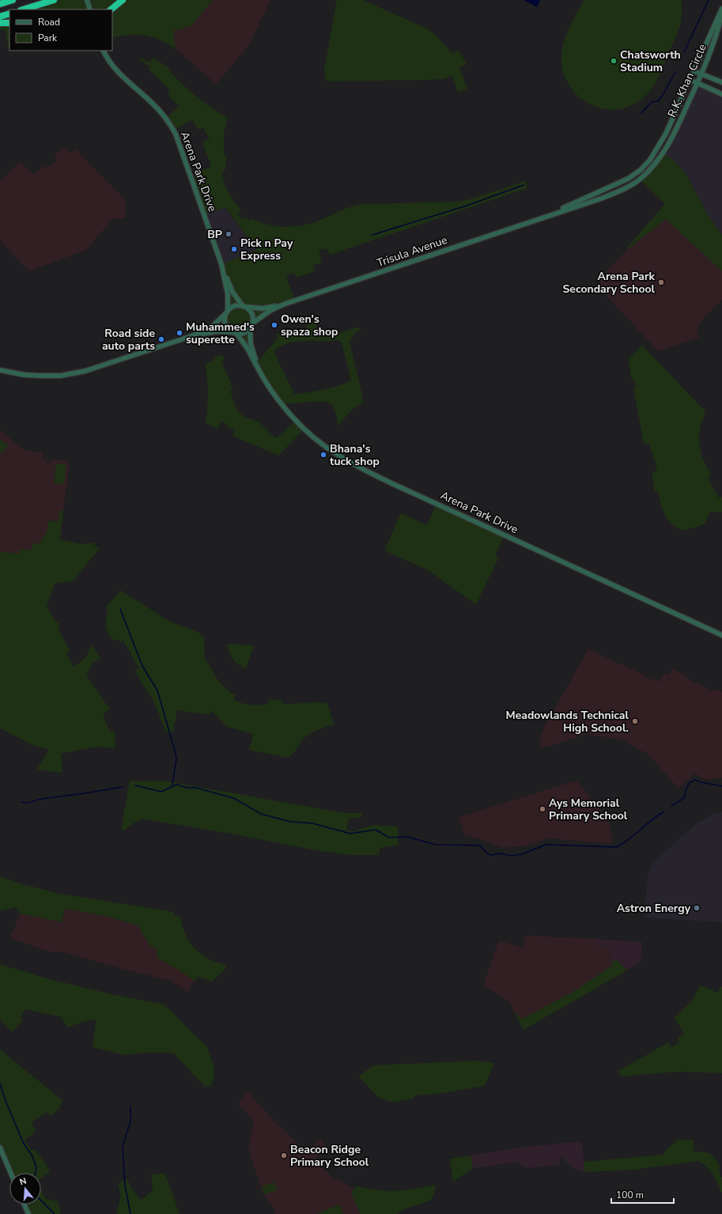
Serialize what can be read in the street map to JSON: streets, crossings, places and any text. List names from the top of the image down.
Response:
{
  "streets": {
    "street": ["R.K. Khan Circle", "Arena Park Drive", "Trisula Avenue"]
  },
  "crossings": [
    ["R.K. Khan Circle", "Trisula Avenue"],
    ["Arena Park Drive", "Trisula Avenue"]
  ],
  "places": [
    "Chatsworth Stadium",
    "BP",
    "Pick n Pay Express",
    "Arena Park Secondary School",
    "Owen's spaza shop",
    "Muhammed's superette",
    "Road side auto parts",
    "Bhana's tuck shop",
    "Meadowlands Technical High School.",
    "Ays Memorial Primary School",
    "Astron Energy",
    "Beacon Ridge Primary School"
  ],
  "legend": ["Road", "Park"],
  "scale_bar": "100 m",
  "north": "top"
}
